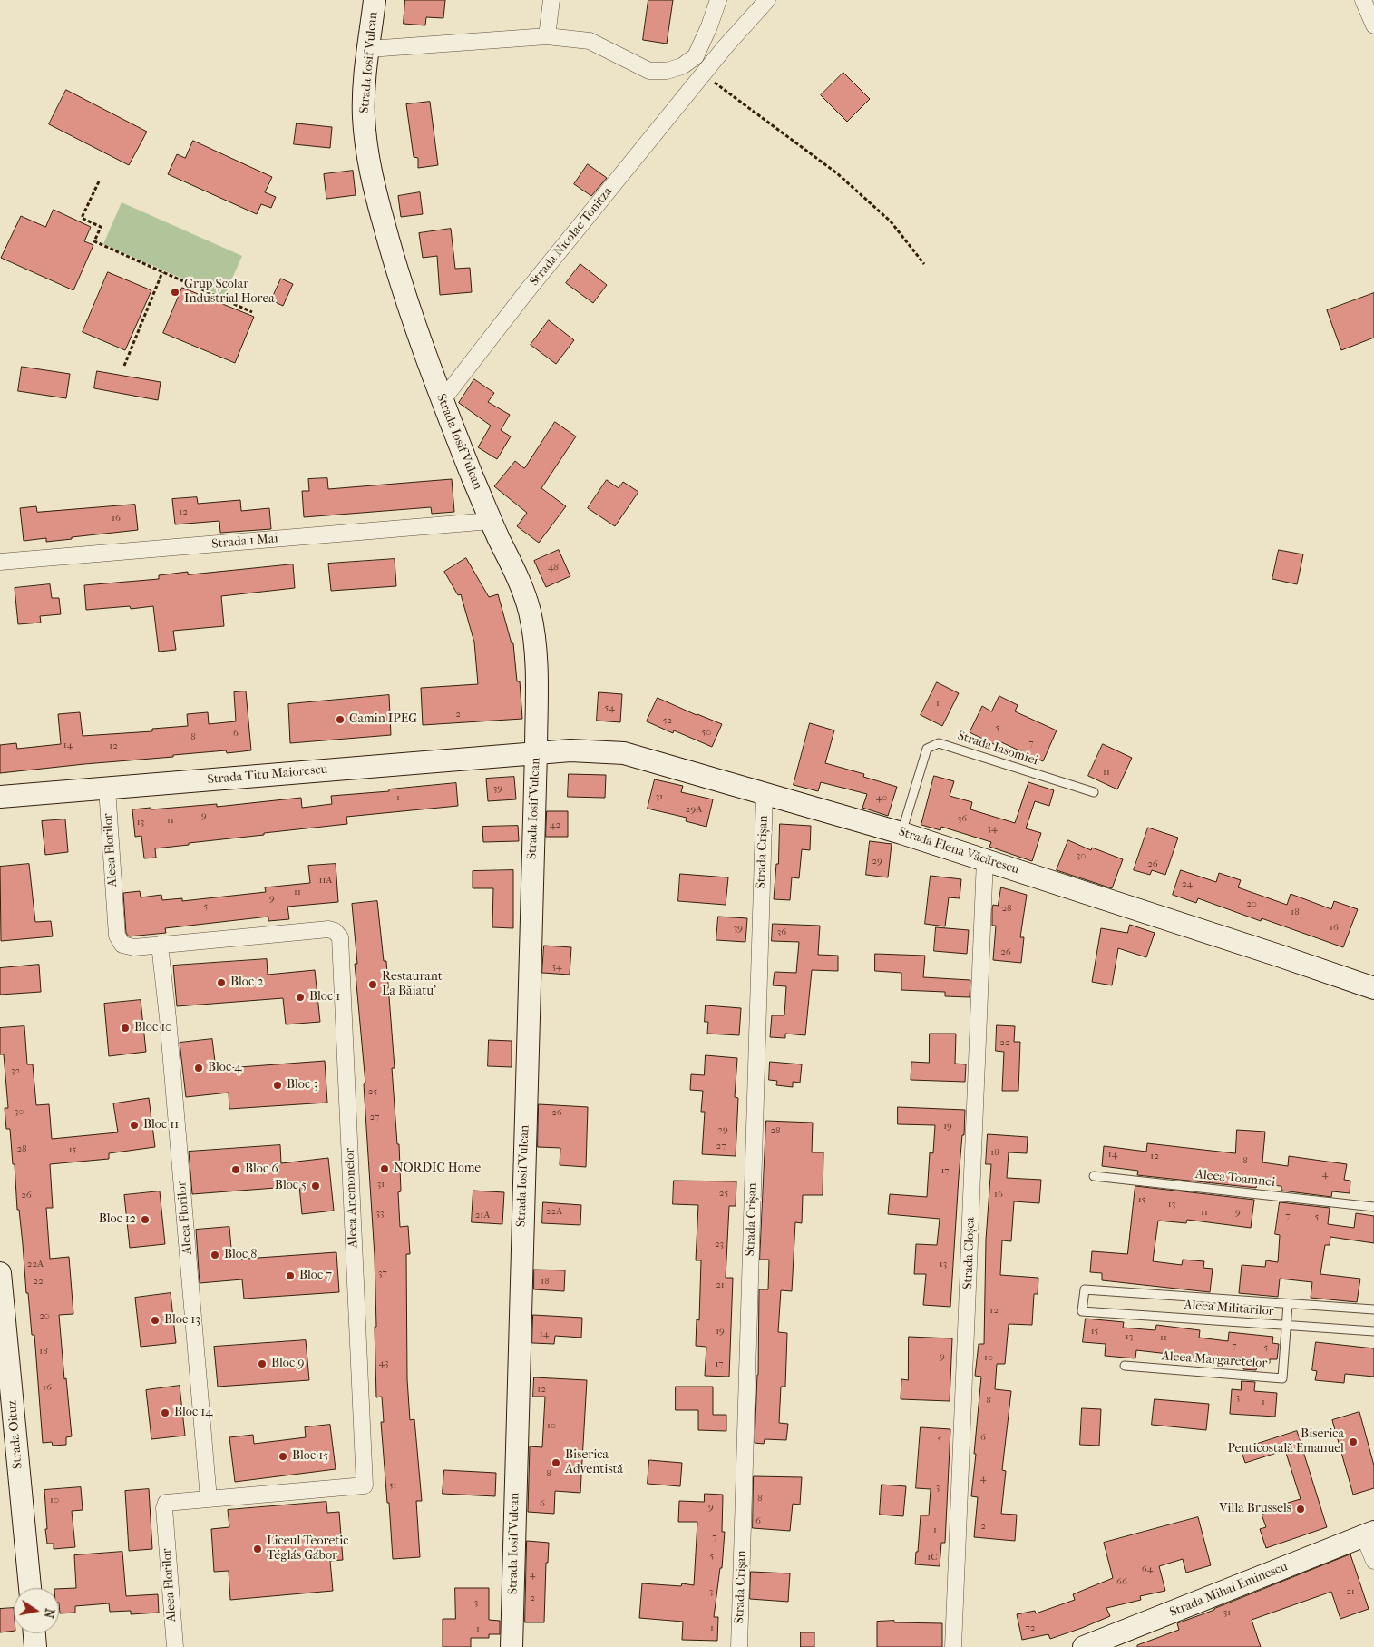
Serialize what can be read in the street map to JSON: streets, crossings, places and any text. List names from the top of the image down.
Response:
{
  "streets": {
    "street": [
      "Strada Iosif Vulcan",
      "Strada Nicolae Tonitza",
      "Strada 1 Mai",
      "Strada Titu Maiorescu",
      "Aleea Florilor",
      "Strada Elena Văcărescu",
      "Strada Crișan",
      "Aleea Anemonelor",
      "Strada Cloșca",
      "Strada Oituz",
      "Strada Mihai Eminescu"
    ],
    "lane": [
      "Strada Iasomiei",
      "Aleea Toamnei",
      "Aleea Militarilor",
      "Aleea Margaretelor"
    ]
  },
  "crossings": [
    ["Strada Iosif Vulcan", "Strada Nicolae Tonitza"],
    ["Strada Iosif Vulcan", "Strada 1 Mai"],
    ["Strada Iosif Vulcan", "Strada Titu Maiorescu"],
    ["Strada Iosif Vulcan", "Strada Elena Văcărescu"],
    ["Strada Iasomiei", "Strada Elena Văcărescu"],
    ["Strada Titu Maiorescu", "Aleea Florilor"],
    ["Strada Titu Maiorescu", "Strada Elena Văcărescu"],
    ["Aleea Florilor", "Aleea Anemonelor"],
    ["Strada Elena Văcărescu", "Strada Crișan"],
    ["Strada Elena Văcărescu", "Strada Cloșca"],
    ["Aleea Militarilor", "Aleea Margaretelor"]
  ],
  "places": [
    "Grup Școlar Industrial Horea",
    "Camin IPEG",
    "Bloc 2",
    "Restaurant La Băiatu'",
    "Bloc 1",
    "Bloc 10",
    "Bloc 4",
    "Bloc 3",
    "Bloc 11",
    "NORDIC Home",
    "Bloc 6",
    "Bloc 5",
    "Bloc 12",
    "Bloc 8",
    "Bloc 7",
    "Bloc 13",
    "Bloc 9",
    "Bloc 14",
    "Biserica Penticostală Emanuel",
    "Bloc 15",
    "Biserica Adventistă",
    "Villa Brussels",
    "Liceul Teoretic Téglás Gábor"
  ],
  "house_numbers": [
    "12",
    "16",
    "48",
    "1",
    "54",
    "2",
    "52",
    "5",
    "50",
    "6",
    "8",
    "7",
    "14",
    "12",
    "11",
    "39",
    "31",
    "1",
    "40",
    "29A",
    "9",
    "36",
    "11",
    "13",
    "42",
    "34",
    "30",
    "29",
    "26",
    "11A",
    "24",
    "11",
    "9",
    "20",
    "5",
    "28",
    "18",
    "16",
    "39",
    "36",
    "26",
    "34",
    "22",
    "32",
    "25",
    "30",
    "26",
    "27",
    "19",
    "29",
    "28",
    "27",
    "28",
    "15",
    "18",
    "14",
    "12",
    "8",
    "17",
    "4",
    "31",
    "25",
    "16",
    "26",
    "15",
    "13",
    "22A",
    "11",
    "9",
    "33",
    "21A",
    "7",
    "5",
    "23",
    "22A",
    "13",
    "37",
    "22",
    "18",
    "21",
    "12",
    "20",
    "19",
    "15",
    "14",
    "13",
    "11",
    "7",
    "5",
    "18",
    "9",
    "10",
    "43",
    "17",
    "16",
    "12",
    "3",
    "8",
    "1",
    "10",
    "6",
    "5",
    "8",
    "4",
    "51",
    "3",
    "8",
    "10",
    "6",
    "9",
    "6",
    "2",
    "1",
    "7",
    "5",
    "1C",
    "64",
    "4",
    "66",
    "3",
    "21",
    "2",
    "3",
    "31",
    "1",
    "72",
    "1"
  ],
  "north": "right"
}
